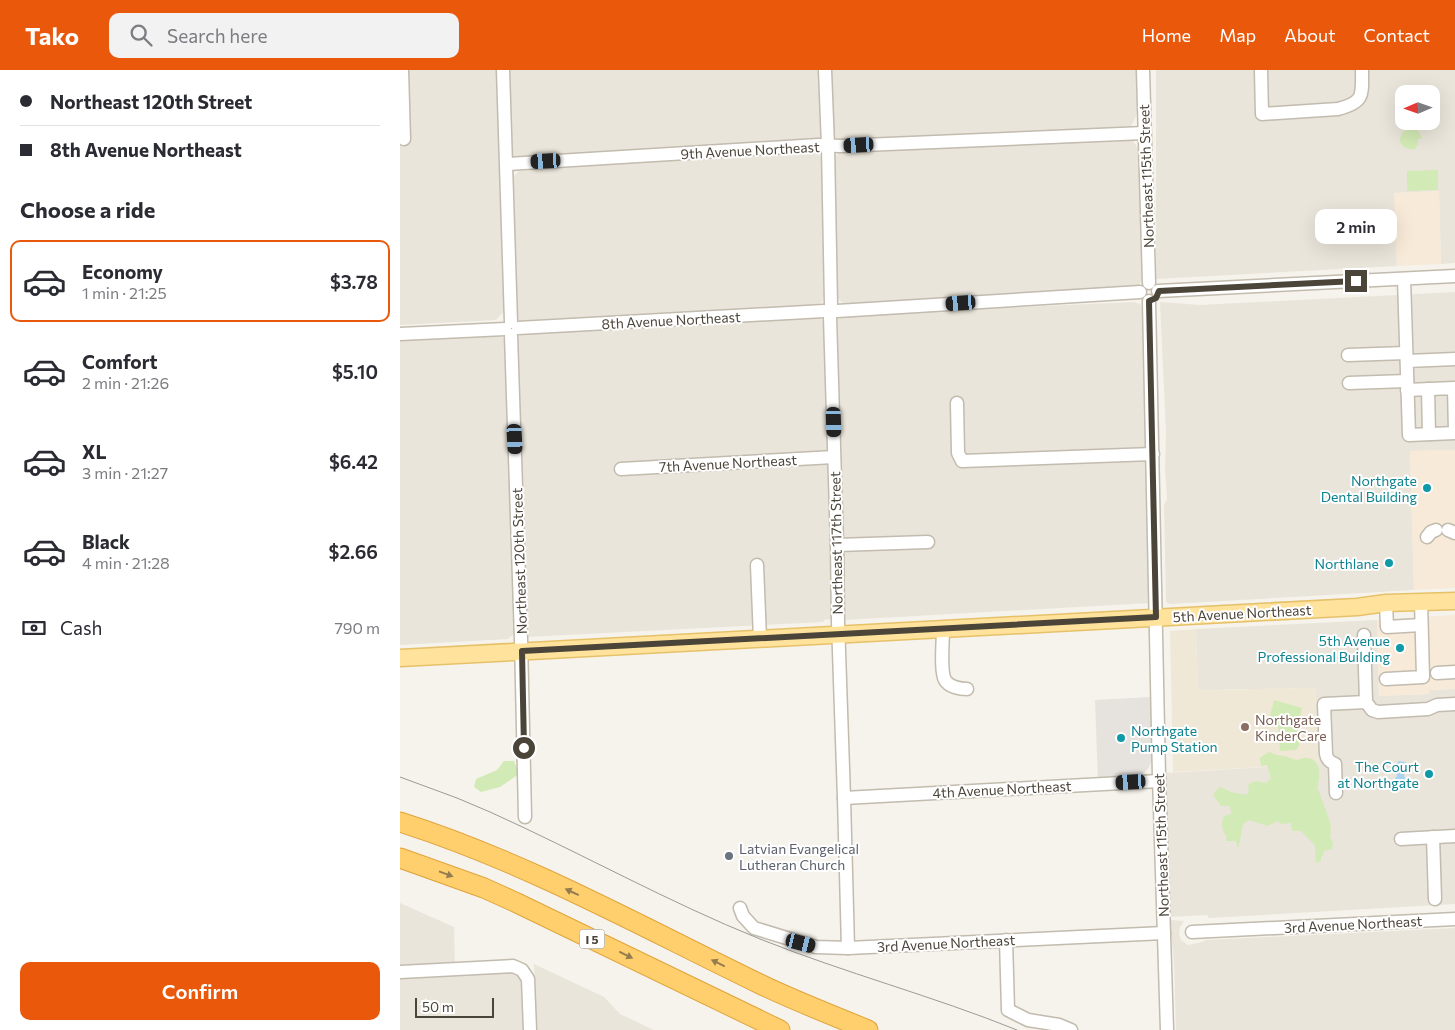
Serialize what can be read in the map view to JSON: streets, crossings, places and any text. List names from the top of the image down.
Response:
{
  "streets": {
    "highway": ["I 5"],
    "main road": ["5th Avenue Northeast"],
    "street": [
      "9th Avenue Northeast",
      "Northeast 115th Street",
      "8th Avenue Northeast",
      "7th Avenue Northeast",
      "Northeast 117th Street",
      "Northeast 120th Street",
      "4th Avenue Northeast",
      "3rd Avenue Northeast"
    ]
  },
  "crossings": [
    ["9th Avenue Northeast", "Northeast 115th Street"],
    ["9th Avenue Northeast", "Northeast 117th Street"],
    ["9th Avenue Northeast", "Northeast 120th Street"],
    ["Northeast 115th Street", "8th Avenue Northeast"],
    ["Northeast 115th Street", "5th Avenue Northeast"],
    ["Northeast 115th Street", "4th Avenue Northeast"],
    ["Northeast 115th Street", "3rd Avenue Northeast"],
    ["8th Avenue Northeast", "Northeast 117th Street"],
    ["8th Avenue Northeast", "Northeast 120th Street"],
    ["7th Avenue Northeast", "Northeast 117th Street"],
    ["Northeast 117th Street", "5th Avenue Northeast"],
    ["Northeast 117th Street", "4th Avenue Northeast"],
    ["Northeast 117th Street", "3rd Avenue Northeast"],
    ["Northeast 120th Street", "5th Avenue Northeast"]
  ],
  "places": [
    "Northgate Dental Building",
    "Northlane",
    "5th Avenue Professional Building",
    "Northgate KinderCare",
    "Northgate Pump Station",
    "The Court at Northgate",
    "Latvian Evangelical Lutheran Church"
  ],
  "scale_bar": "50 m",
  "north": "left",
  "page": {
    "header": "Tako",
    "search": "Search here",
    "nav": [
      "Home",
      "Map",
      "About",
      "Contact"
    ],
    "banner": ["Northeast 120th Street", "8th Avenue Northeast"],
    "heading": "Choose a ride",
    "bubble": "2 min",
    "list": [
      {
        "name": "Economy",
        "note": "1 min · 21:25",
        "value": "$3.78"
      },
      {
        "name": "Comfort",
        "note": "2 min · 21:26",
        "value": "$5.10"
      },
      {
        "name": "XL",
        "note": "3 min · 21:27",
        "value": "$6.42"
      },
      {
        "name": "Black",
        "note": "4 min · 21:28",
        "value": "$2.66"
      }
    ],
    "pay": ["Cash", "790 m"],
    "buttons": "Confirm",
    "scale": "50 m"
  }
}
